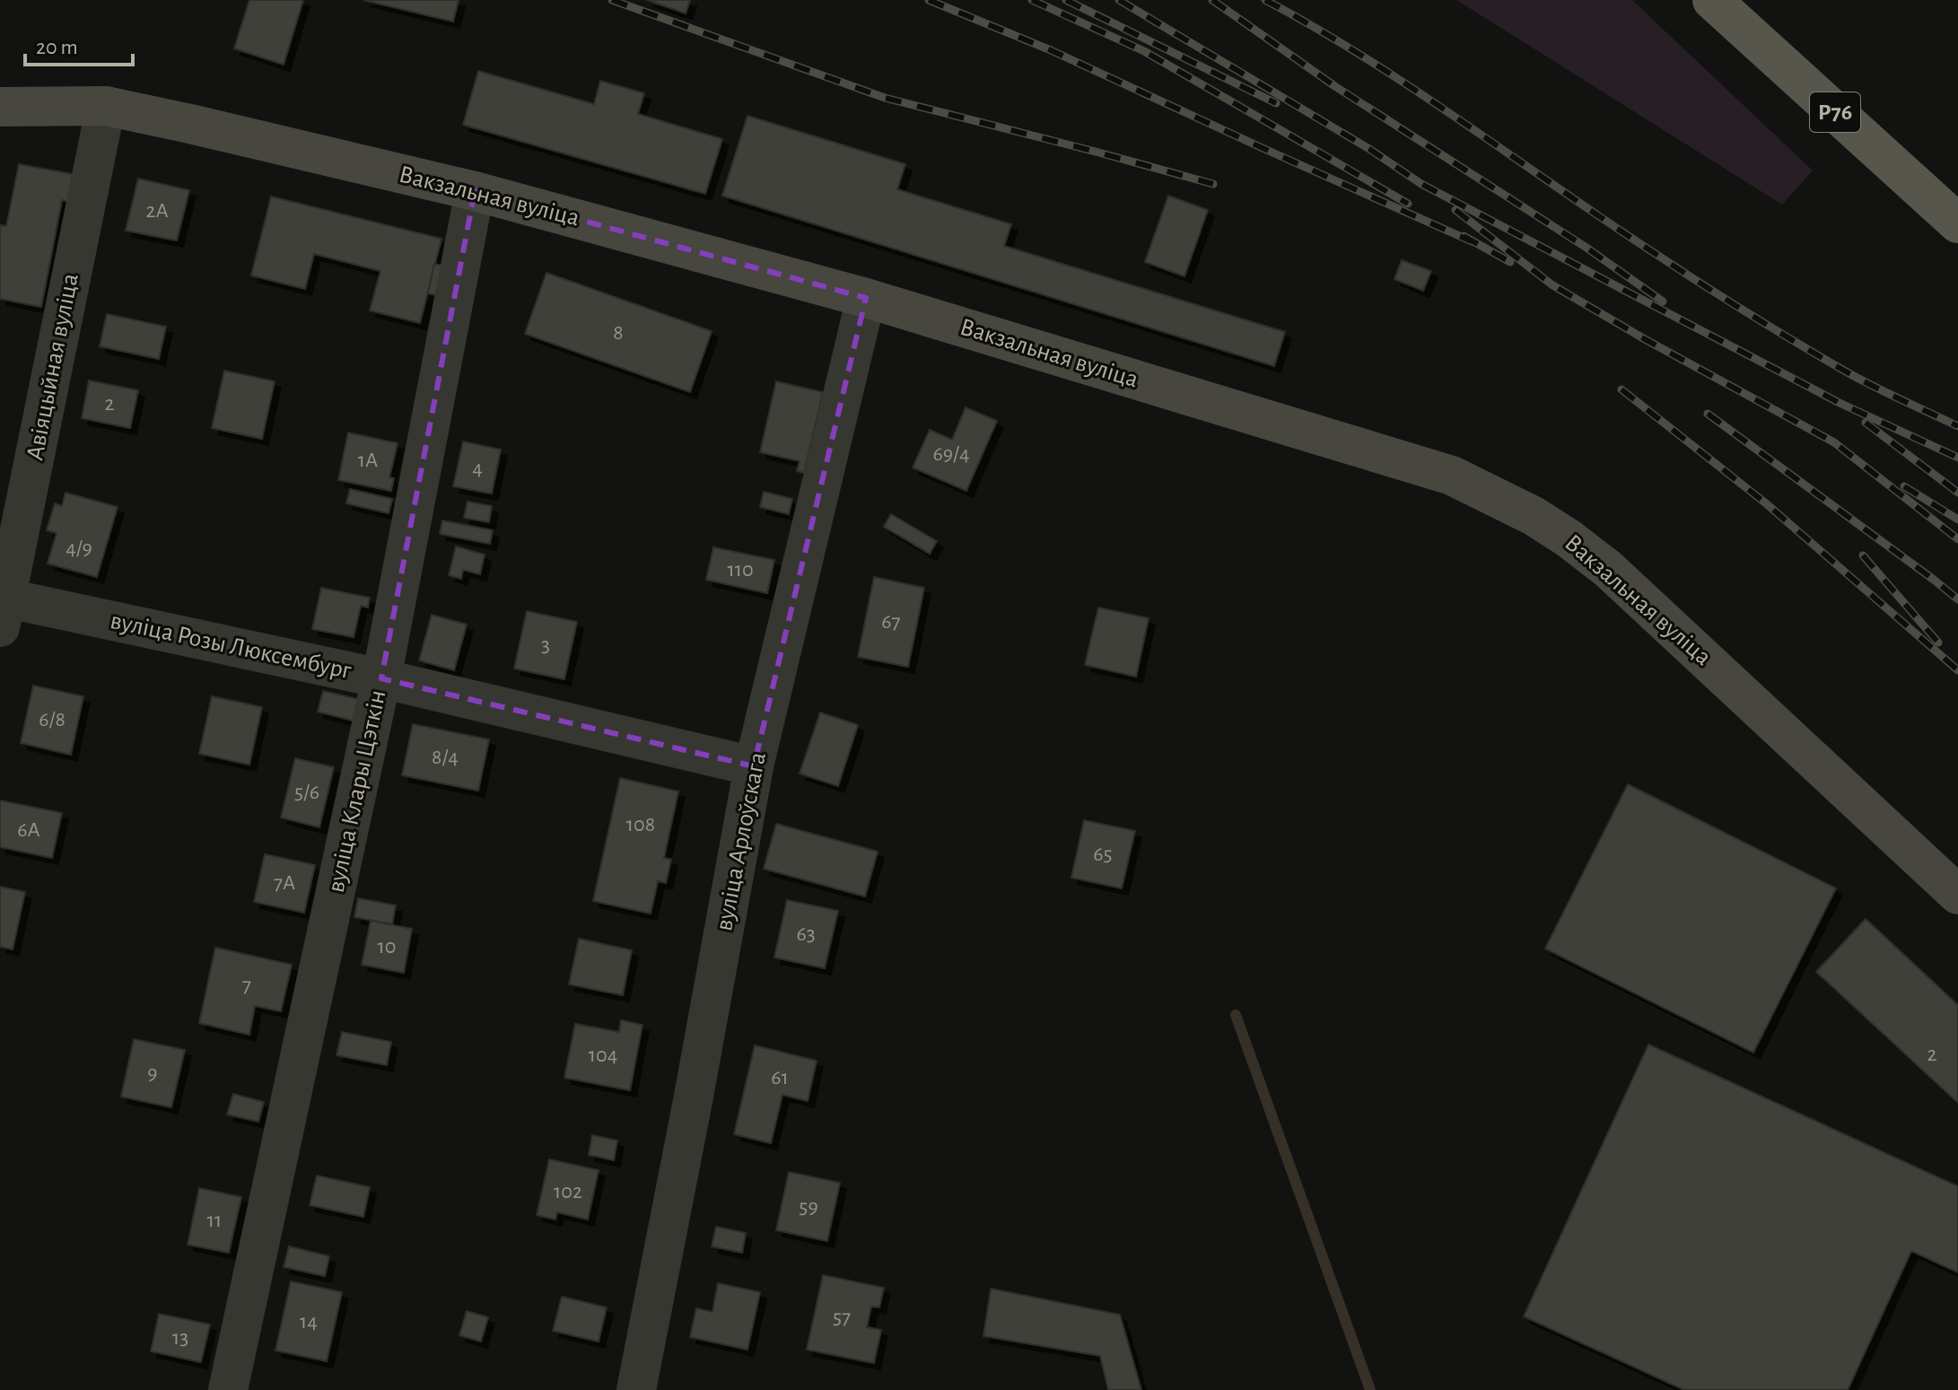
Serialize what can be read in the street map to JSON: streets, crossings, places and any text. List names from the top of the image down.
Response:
{
  "streets": {
    "main road": ["Р76", "Вакзальная вуліца"],
    "street": [
      "Авіяцыйная вуліца",
      "вуліца Розы Люксембург",
      "вуліца Клары Цэткін",
      "вуліца Арлоўскага"
    ]
  },
  "crossings": [
    ["Вакзальная вуліца", "Авіяцыйная вуліца"],
    ["Вакзальная вуліца", "вуліца Клары Цэткін"],
    ["Вакзальная вуліца", "вуліца Арлоўскага"],
    ["Авіяцыйная вуліца", "вуліца Розы Люксембург"],
    ["вуліца Розы Люксембург", "вуліца Клары Цэткін"],
    ["вуліца Розы Люксембург", "вуліца Арлоўскага"]
  ],
  "house_numbers": [
    "2А",
    "8",
    "2",
    "69/4",
    "1А",
    "4",
    "4/9",
    "110",
    "67",
    "3",
    "6/8",
    "8/4",
    "5/6",
    "108",
    "6А",
    "65",
    "7А",
    "63",
    "10",
    "7",
    "2",
    "104",
    "9",
    "61",
    "102",
    "59",
    "11",
    "57",
    "14",
    "13"
  ],
  "scale_bar": "20 m"
}
